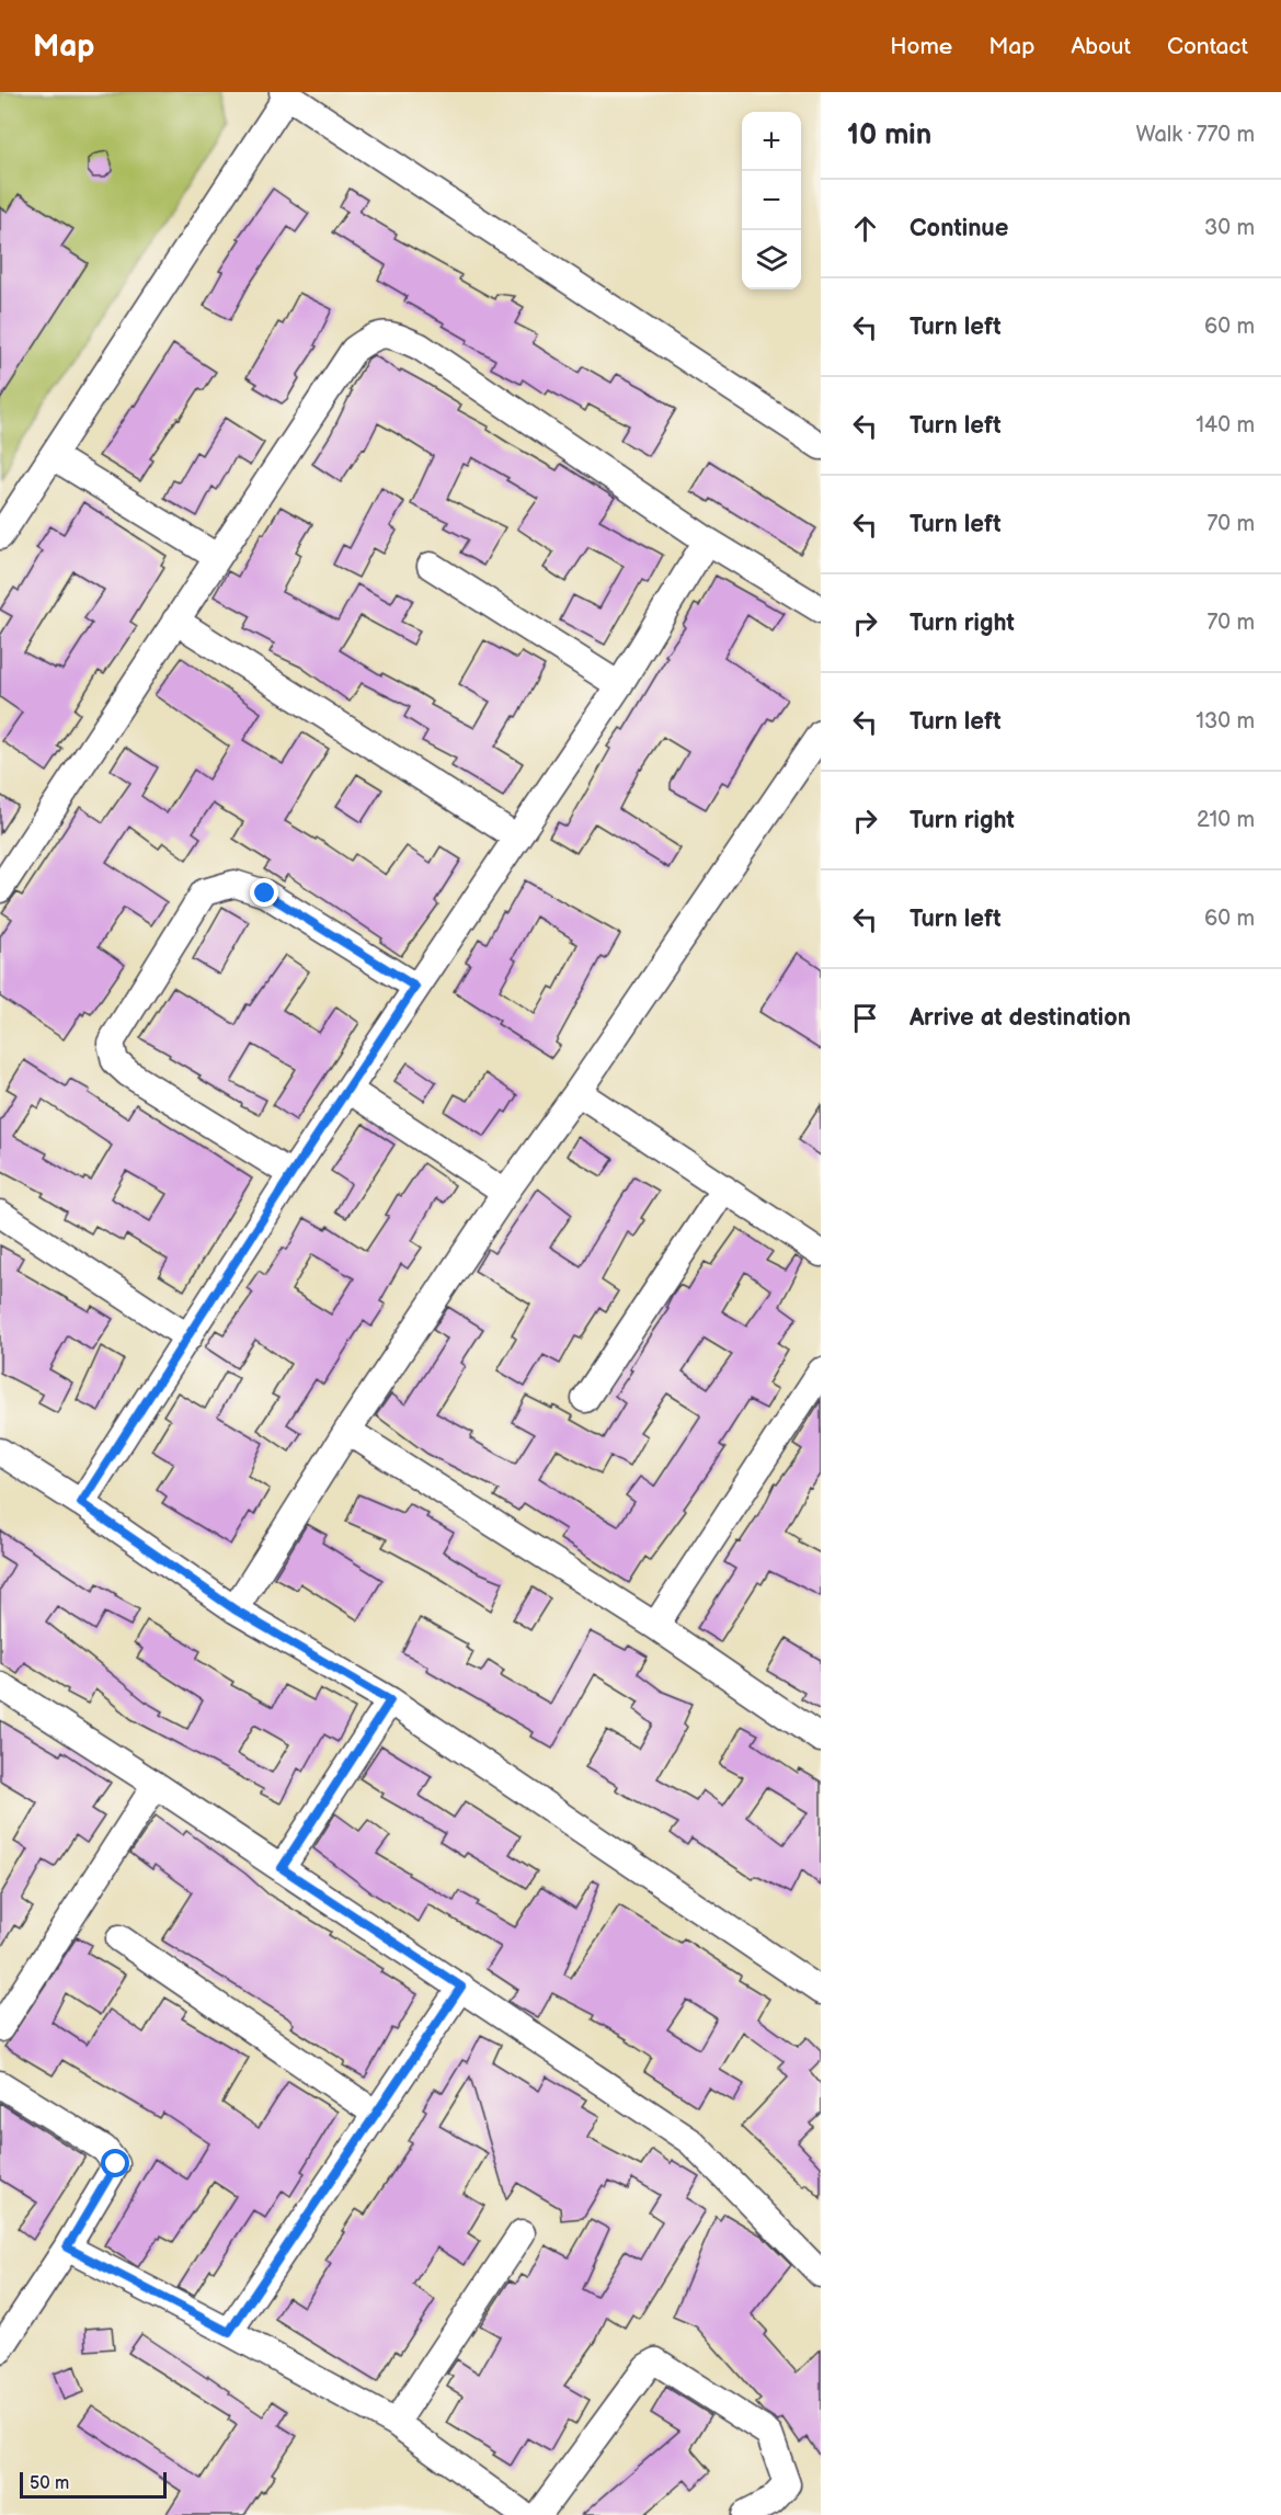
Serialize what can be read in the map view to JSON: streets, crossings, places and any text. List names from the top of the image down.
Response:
{
  "scale_bar": "50 m",
  "page": {
    "header": "Map",
    "nav": [
      "Home",
      "Map",
      "About",
      "Contact"
    ],
    "heading": ["10 min", "Walk · 770 m"],
    "map_buttons": ["+", "−"],
    "list": [
      ["Continue", "30 m"],
      ["Turn left", "60 m"],
      ["Turn left", "140 m"],
      ["Turn left", "70 m"],
      ["Turn right", "70 m"],
      ["Turn left", "130 m"],
      ["Turn right", "210 m"],
      ["Turn left", "60 m"],
      "Arrive at destination"
    ],
    "scale": "50 m"
  }
}
